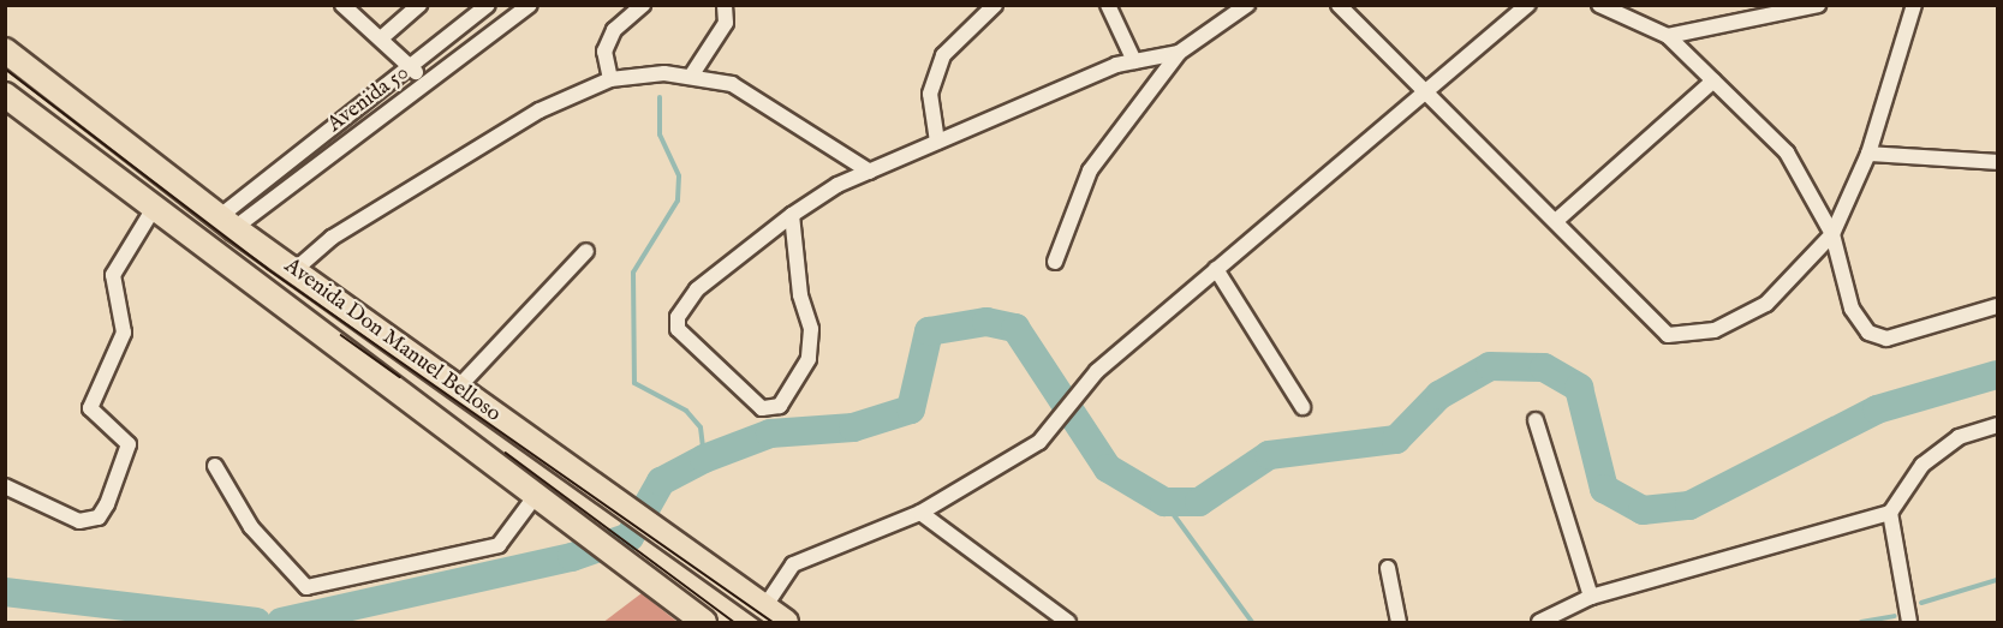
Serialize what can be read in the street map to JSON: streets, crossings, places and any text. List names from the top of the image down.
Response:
{
  "streets": {
    "main road": ["Avenida Don Manuel Belloso"],
    "street": ["Avenida 50"]
  },
  "crossings": [
    ["Avenida 50", "Avenida Don Manuel Belloso"]
  ]
}
